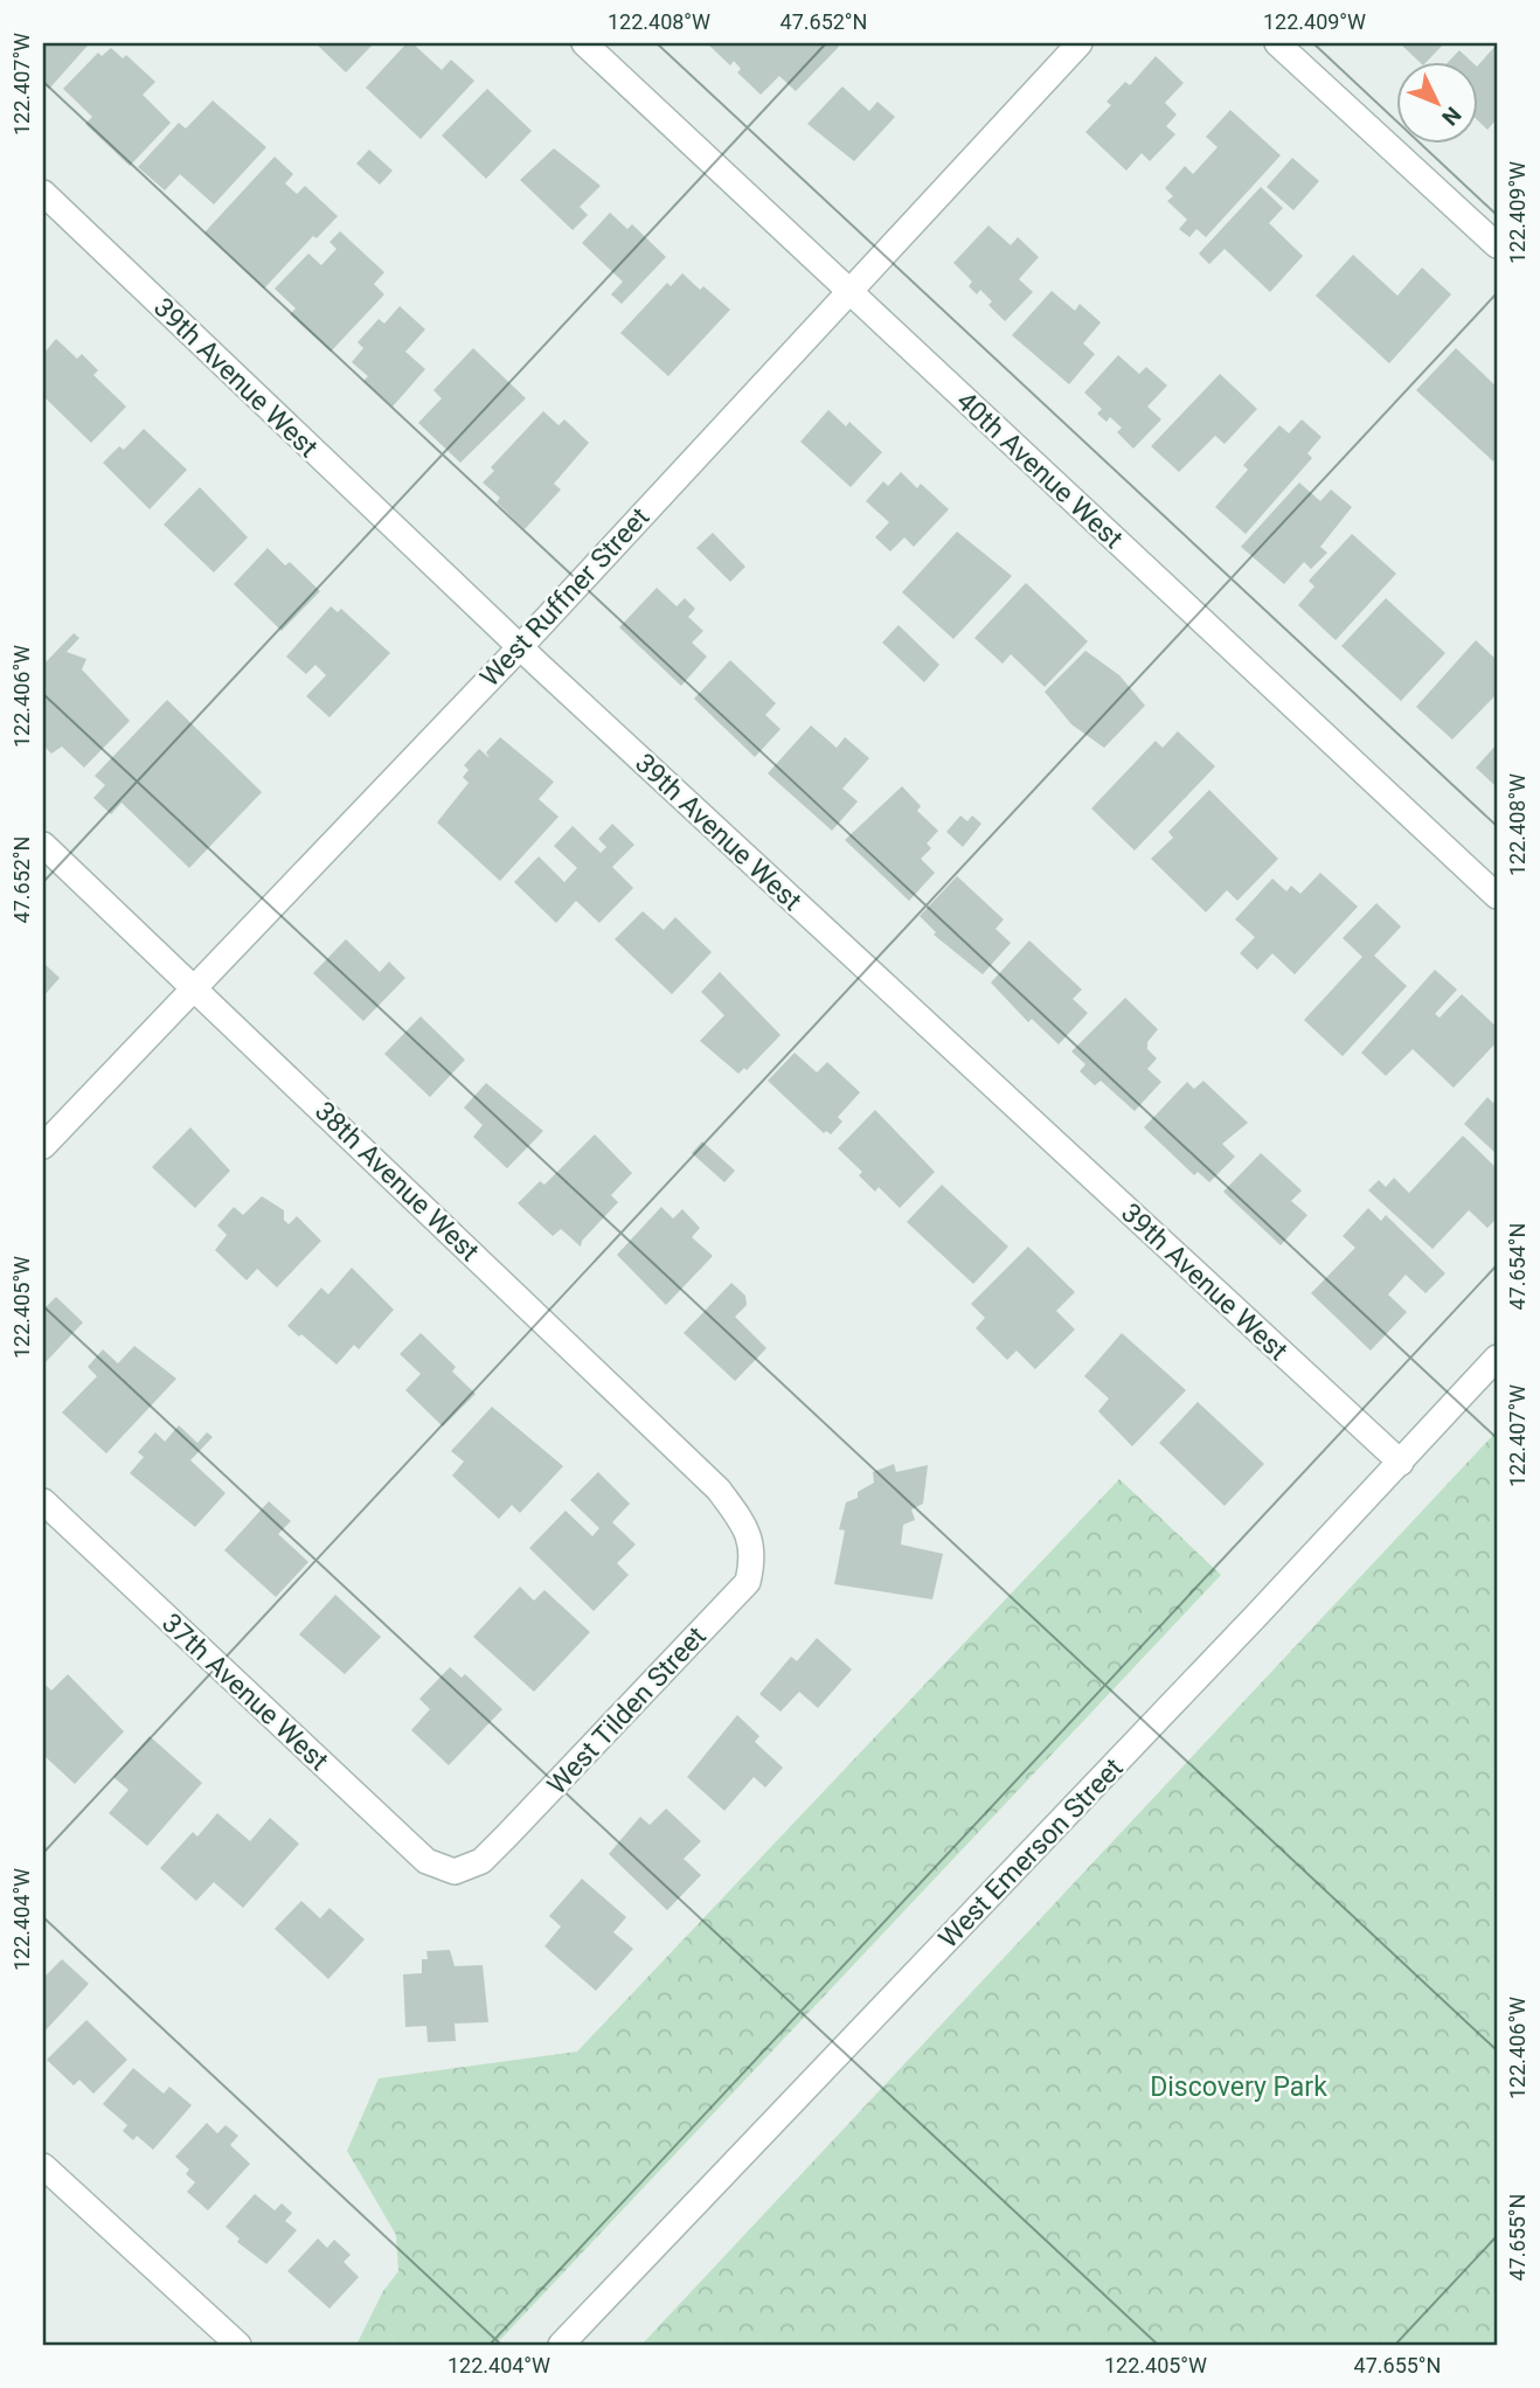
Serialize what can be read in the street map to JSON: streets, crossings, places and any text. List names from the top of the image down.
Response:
{
  "streets": {
    "street": [
      "39th Avenue West",
      "40th Avenue West",
      "West Ruffner Street",
      "38th Avenue West",
      "37th Avenue West",
      "West Tilden Street",
      "West Emerson Street"
    ]
  },
  "crossings": [
    ["39th Avenue West", "West Ruffner Street"],
    ["39th Avenue West", "West Emerson Street"],
    ["40th Avenue West", "West Ruffner Street"],
    ["West Ruffner Street", "38th Avenue West"],
    ["38th Avenue West", "West Tilden Street"],
    ["37th Avenue West", "West Tilden Street"]
  ],
  "parks": ["Discovery Park"],
  "north": "bottom right",
  "coordinates": [
    "122.408°W",
    "47.652°N",
    "122.409°W",
    "122.407°W",
    "122.406°W",
    "47.654°N",
    "122.405°W",
    "122.404°W",
    "47.655°N"
  ]
}
